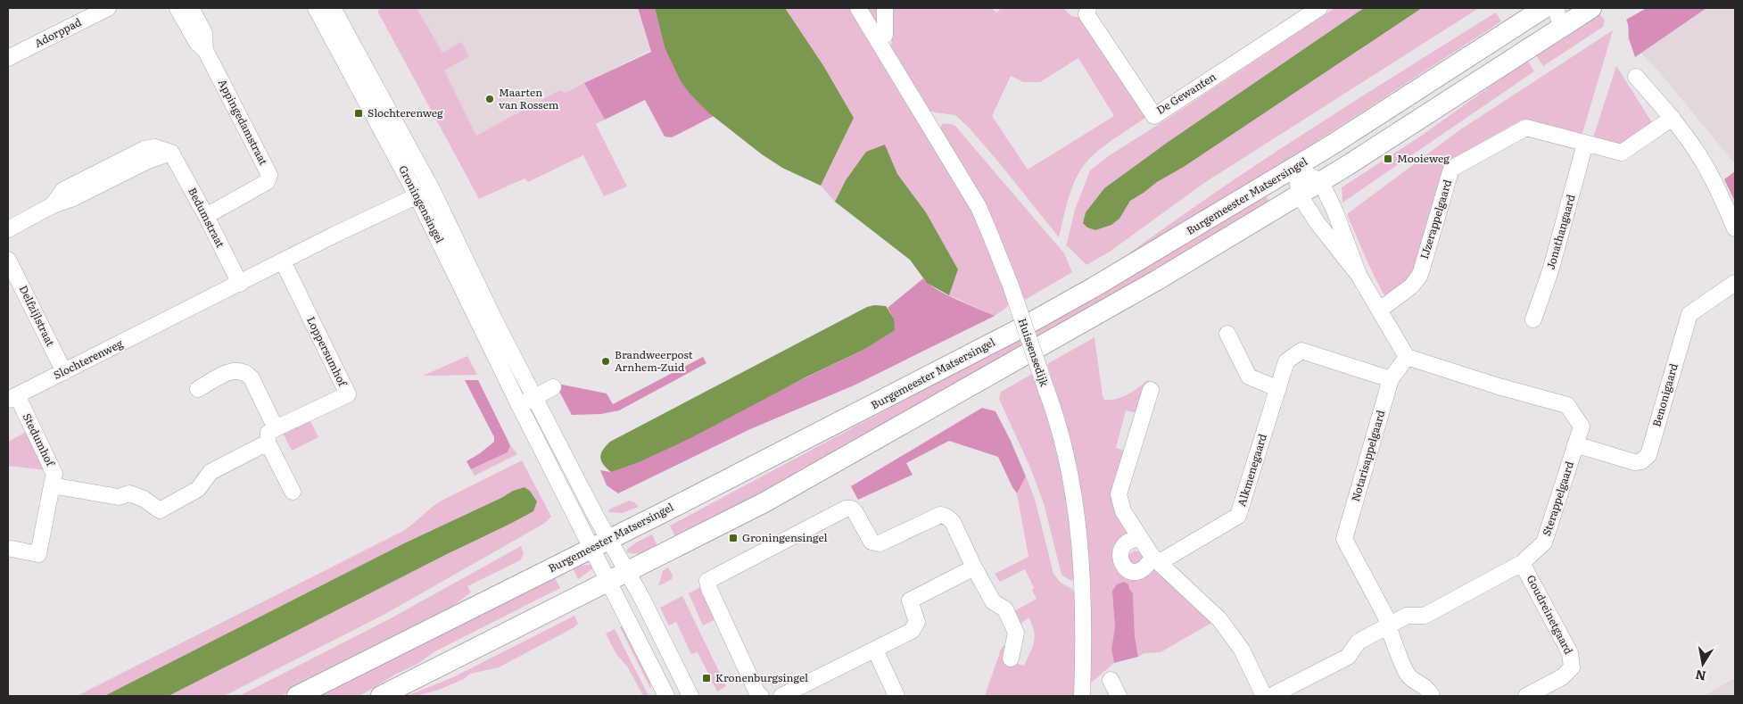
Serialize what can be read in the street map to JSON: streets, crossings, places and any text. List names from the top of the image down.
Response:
{
  "streets": {
    "main road": ["Burgemeester Matsersingel"],
    "street": [
      "Adorppad",
      "De Gewanten",
      "Appingedamstraat",
      "Groningensingel",
      "Bedumstraat",
      "IJzerappelgaard",
      "Jonathangaard",
      "Delfzijlstraat",
      "Loppersumhof",
      "Huissensedijk",
      "Slochterenweg",
      "Benonigaard",
      "Stedumhof",
      "Notarisappelgaard",
      "Alkmenegaard",
      "Sterappelgaard",
      "Goudreinetgaard"
    ]
  },
  "crossings": [
    ["Appingedamstraat", "Bedumstraat"],
    ["Burgemeester Matsersingel", "Groningensingel"],
    ["Groningensingel", "Slochterenweg"],
    ["Bedumstraat", "Slochterenweg"],
    ["IJzerappelgaard", "Jonathangaard"],
    ["Delfzijlstraat", "Slochterenweg"],
    ["Loppersumhof", "Slochterenweg"],
    ["Slochterenweg", "Stedumhof"],
    ["Benonigaard", "Sterappelgaard"],
    ["Notarisappelgaard", "Alkmenegaard"],
    ["Notarisappelgaard", "Sterappelgaard"],
    ["Sterappelgaard", "Goudreinetgaard"]
  ],
  "places": {
    "other": ["Maarten van Rossem", "Brandweerpost Arnhem-Zuid"],
    "transit": [
      "Slochterenweg",
      "Mooieweg",
      "Groningensingel",
      "Kronenburgsingel"
    ]
  },
  "north": "bottom"
}
